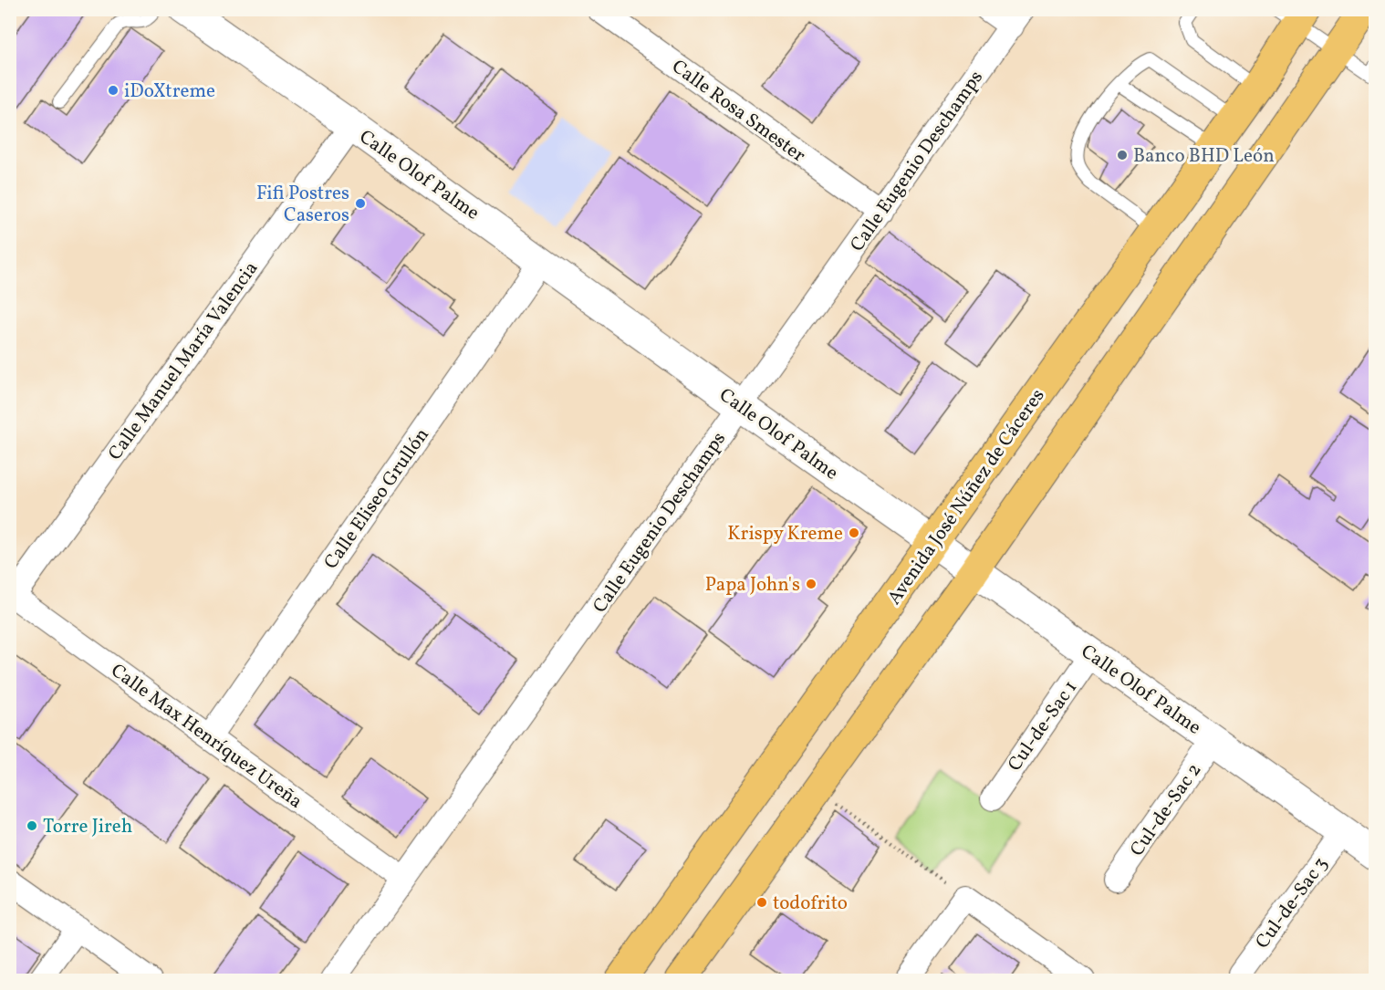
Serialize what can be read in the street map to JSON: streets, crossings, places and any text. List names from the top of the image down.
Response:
{
  "streets": {
    "main road": ["Avenida José Núñez de Cáceres"],
    "street": [
      "Calle Rosa Smester",
      "Calle Eugenio Deschamps",
      "Calle Olof Palme",
      "Calle Manuel María Valencia",
      "Calle Eliseo Grullón",
      "Cul-de-Sac 1",
      "Calle Max Henríquez Ureña",
      "Cul-de-Sac 2",
      "Cul-de-Sac 3"
    ]
  },
  "crossings": [
    ["Calle Rosa Smester", "Calle Eugenio Deschamps"],
    ["Calle Eugenio Deschamps", "Calle Olof Palme"],
    ["Calle Eugenio Deschamps", "Calle Max Henríquez Ureña"],
    ["Calle Olof Palme", "Calle Manuel María Valencia"],
    ["Calle Olof Palme", "Avenida José Núñez de Cáceres"],
    ["Calle Olof Palme", "Calle Eliseo Grullón"],
    ["Calle Olof Palme", "Cul-de-Sac 1"],
    ["Calle Olof Palme", "Cul-de-Sac 2"],
    ["Calle Olof Palme", "Cul-de-Sac 3"],
    ["Calle Manuel María Valencia", "Calle Max Henríquez Ureña"],
    ["Calle Eliseo Grullón", "Calle Max Henríquez Ureña"]
  ],
  "places": [
    "iDoXtreme",
    "Banco BHD León",
    "Fifi Postres Caseros",
    "Krispy Kreme",
    "Papa John's",
    "Torre Jireh",
    "todofrito"
  ]
}
